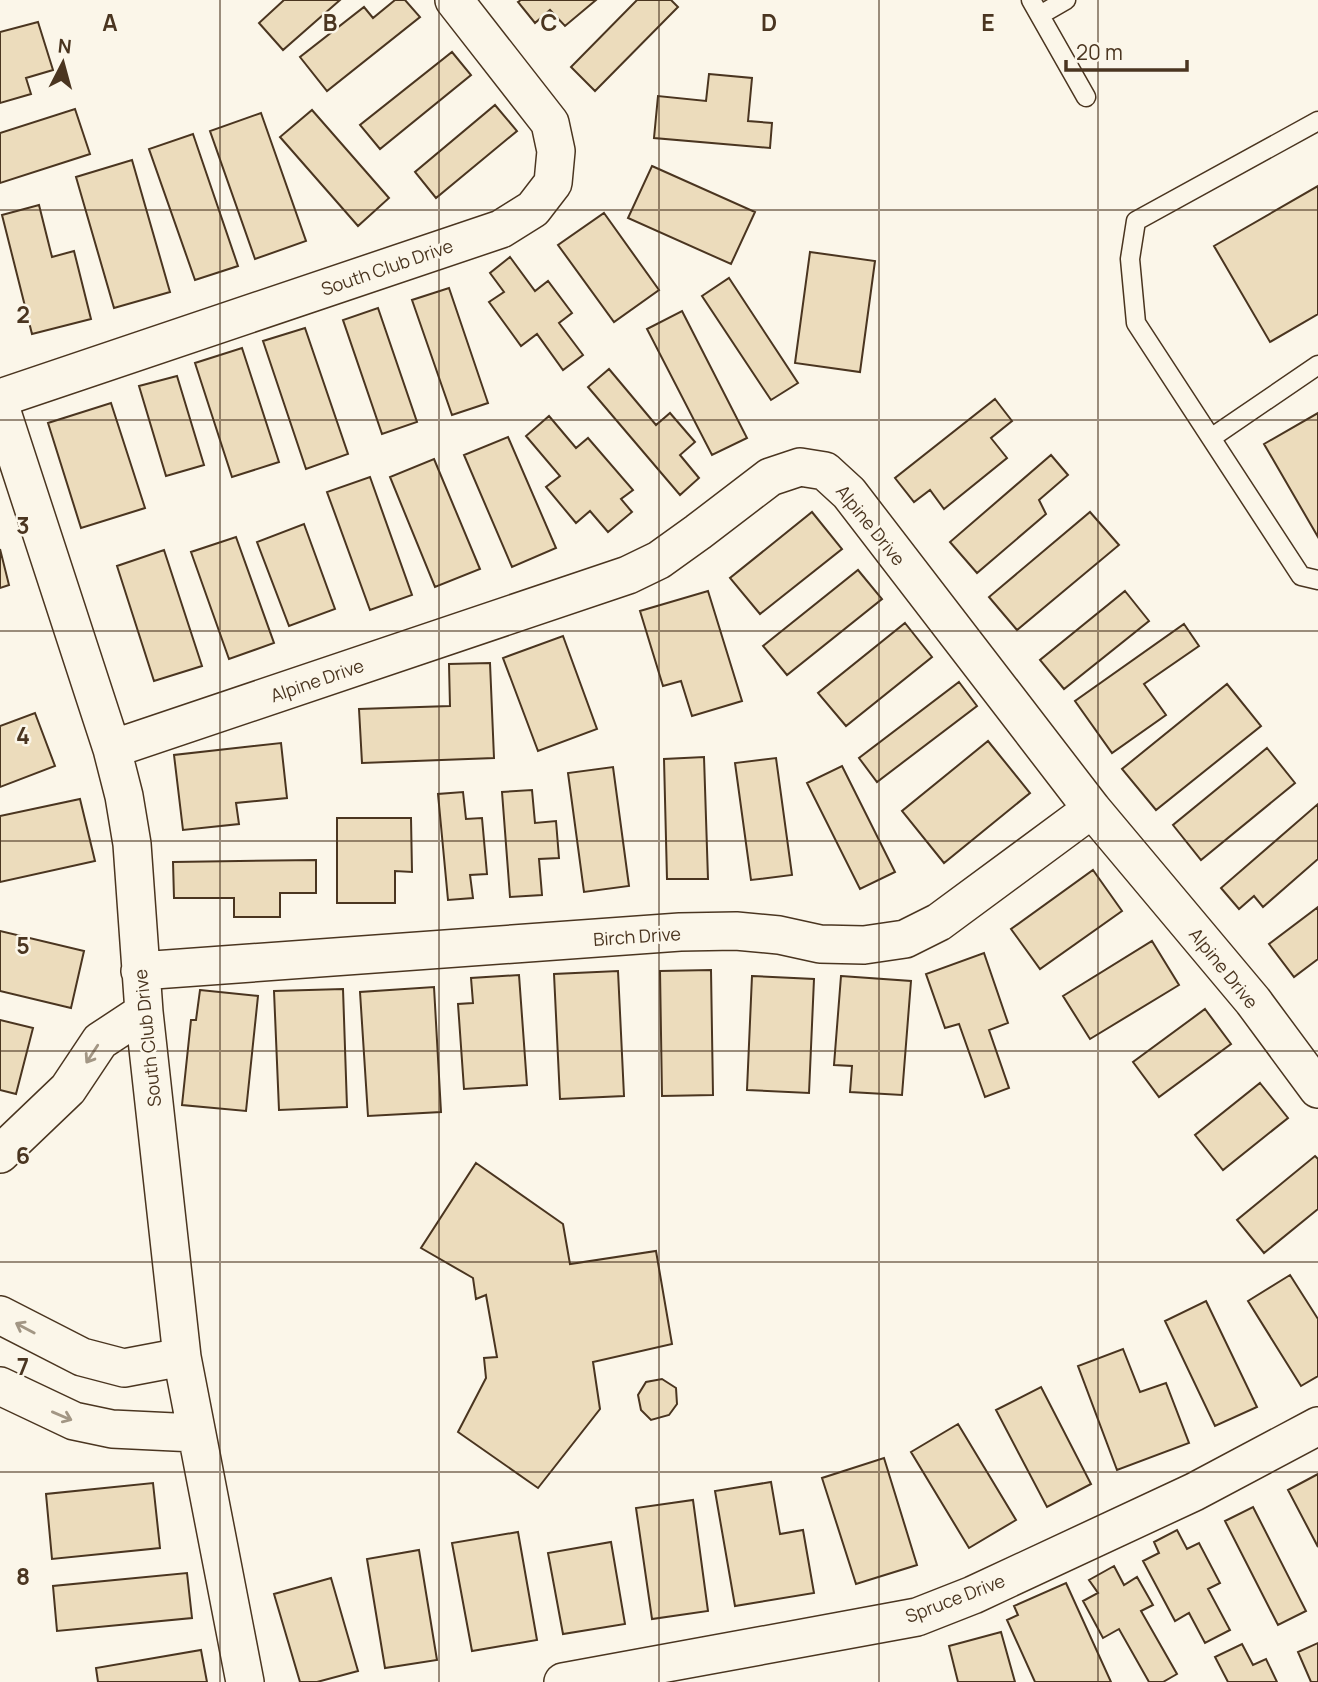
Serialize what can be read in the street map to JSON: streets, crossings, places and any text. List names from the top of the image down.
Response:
{
  "streets": {
    "street": [
      "South Club Drive",
      "Alpine Drive",
      "Birch Drive",
      "Spruce Drive"
    ]
  },
  "crossings": [
    ["South Club Drive", "Alpine Drive"],
    ["South Club Drive", "Birch Drive"],
    ["Alpine Drive", "Birch Drive"]
  ],
  "scale_bar": "20 m",
  "north": "top",
  "grid": {
    "columns": [
      "A",
      "B",
      "C",
      "D",
      "E"
    ],
    "rows": [
      "2",
      "3",
      "4",
      "5",
      "6",
      "7",
      "8"
    ]
  }
}
